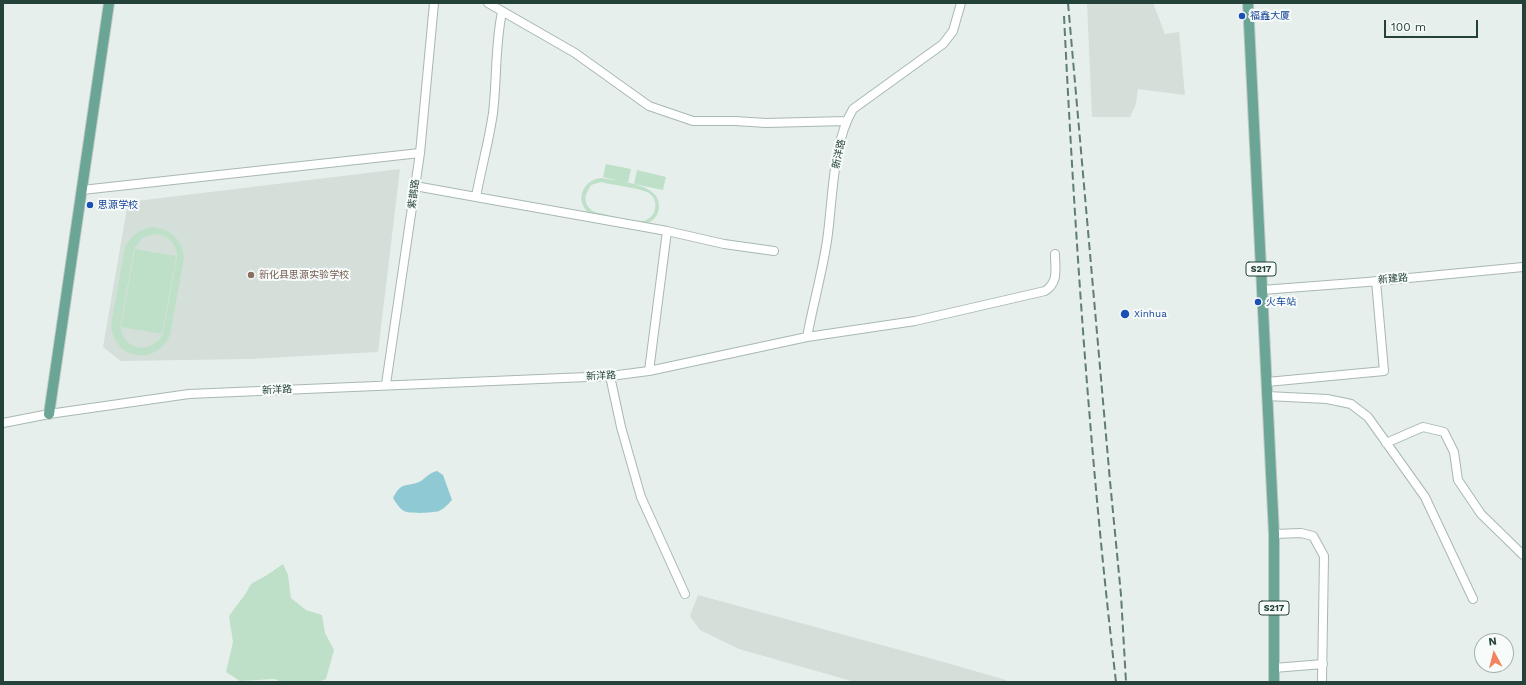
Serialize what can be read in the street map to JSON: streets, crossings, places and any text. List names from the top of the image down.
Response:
{
  "streets": {
    "main road": ["S217"],
    "street": ["新洋路", "紫鹊路", "新建路"]
  },
  "crossings": [
    ["新洋路", "紫鹊路"],
    ["S217", "新建路"]
  ],
  "places": [
    "福鑫大厦",
    "思源学校",
    "新化县思源实验学校",
    "火车站",
    "Xinhua"
  ],
  "scale_bar": "100 m",
  "north": "top"
}
